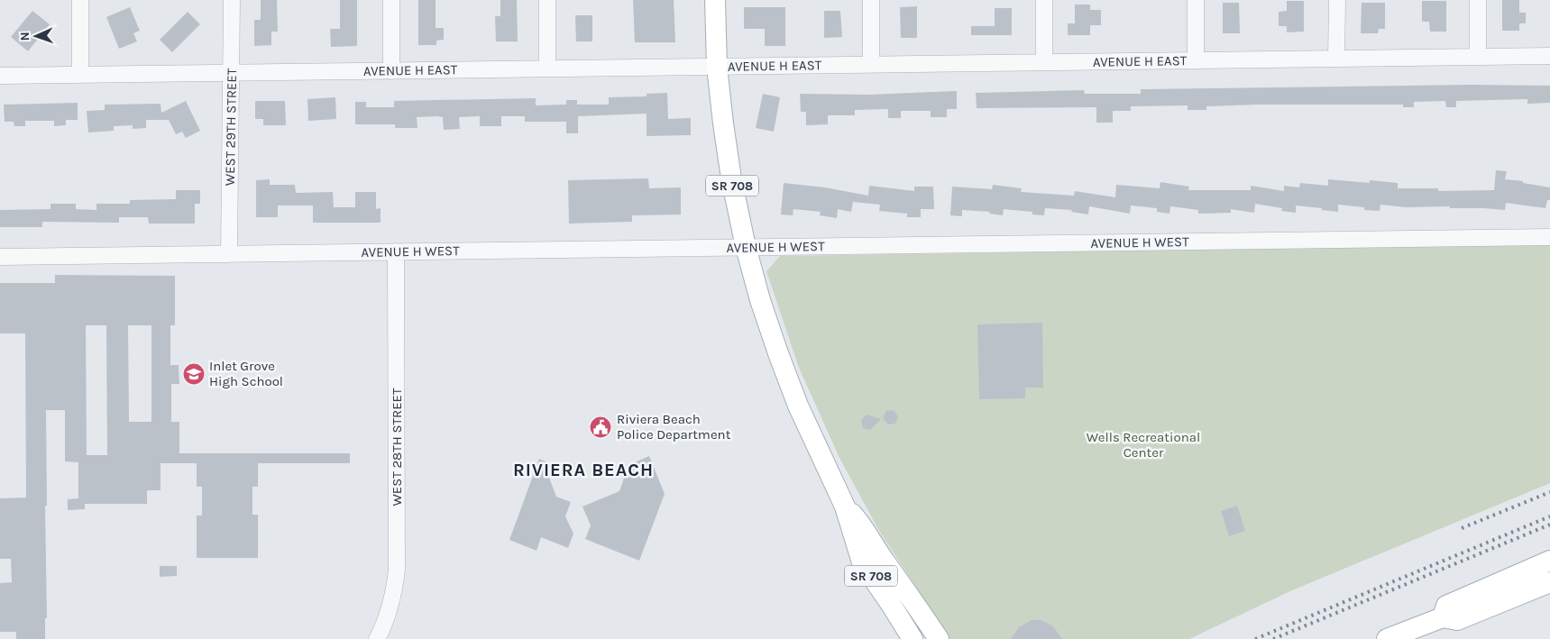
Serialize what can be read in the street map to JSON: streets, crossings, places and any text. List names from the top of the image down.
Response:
{
  "streets": {
    "main road": ["SR 708"],
    "street": [
      "AVENUE H EAST",
      "WEST 29TH STREET",
      "AVENUE H WEST",
      "WEST 28TH STREET"
    ]
  },
  "crossings": [
    ["AVENUE H EAST", "WEST 29TH STREET"],
    ["AVENUE H EAST", "SR 708"],
    ["WEST 29TH STREET", "AVENUE H WEST"],
    ["SR 708", "AVENUE H WEST"],
    ["AVENUE H WEST", "WEST 28TH STREET"]
  ],
  "districts": ["RIVIERA BEACH"],
  "parks": ["Wells Recreational Center"],
  "places": {
    "school or university": ["Inlet Grove High School"],
    "public building": ["Riviera Beach Police Department"]
  },
  "north": "left"
}
